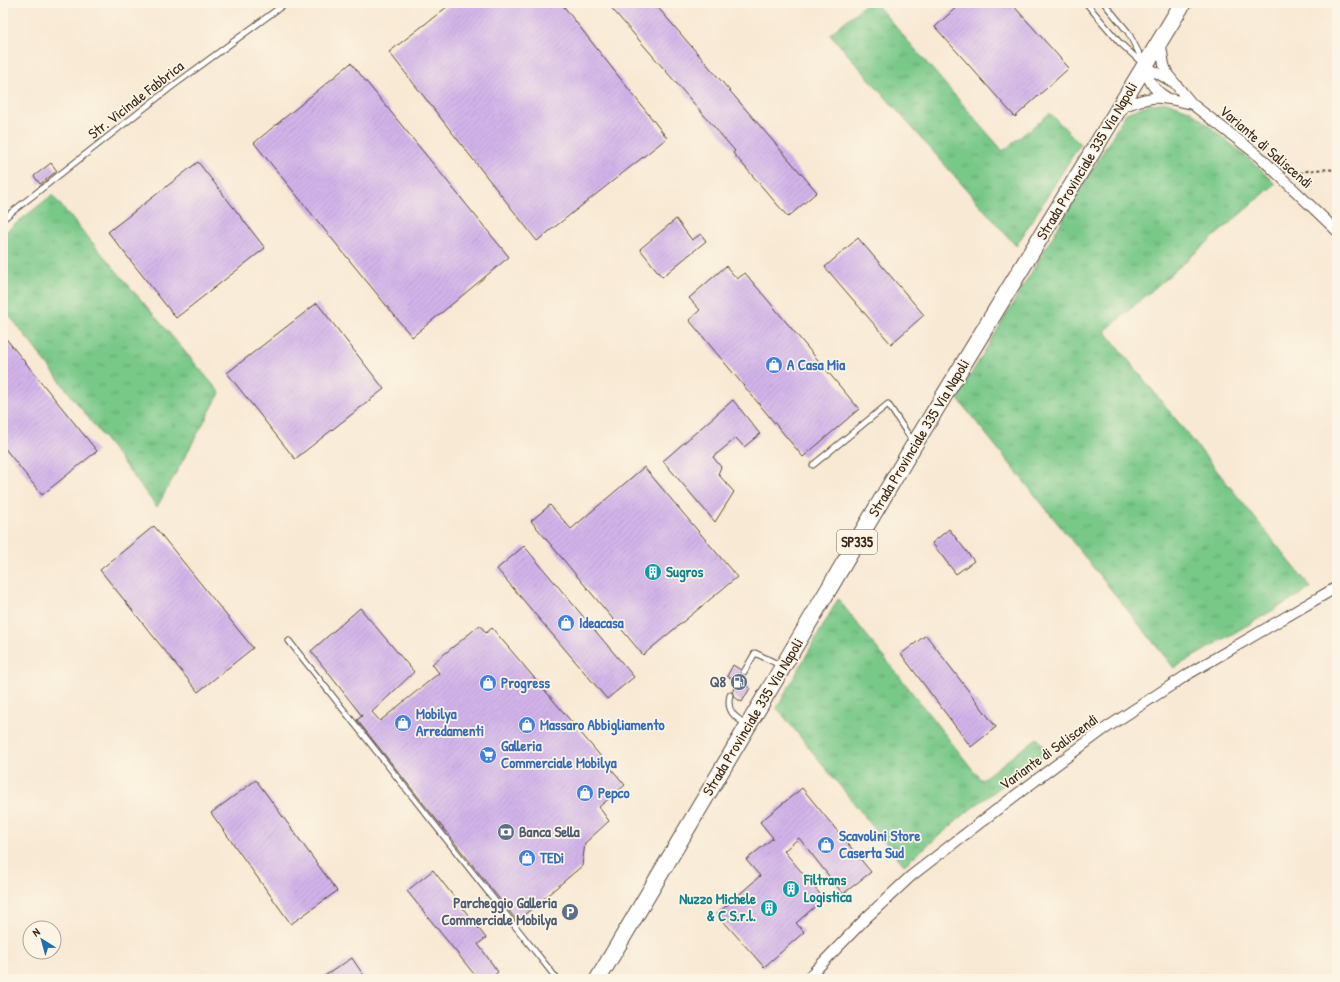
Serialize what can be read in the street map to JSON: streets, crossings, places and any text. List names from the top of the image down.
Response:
{
  "streets": {
    "main road": ["Strada Provinciale 335 Via Napoli", "SP335"],
    "street": ["Variante di Saliscendi"],
    "lane": ["Str. Vicinale Fabbrica"]
  },
  "places": {
    "shop": [
      "A Casa Mia",
      "Ideacasa",
      "Progress",
      "Mobilya Arredamenti",
      "Massaro Abbigliamento",
      "Pepco",
      "Scavolini Store Caserta Sud",
      "TEDi"
    ],
    "building": ["Sugros", "Filtrans Logistica", "Nuzzo Michele & C S.r.l."],
    "fuel station": ["Q8"],
    "supermarket": ["Galleria Commerciale Mobilya"],
    "bank": ["Banca Sella"],
    "parking": ["Parcheggio Galleria Commerciale Mobilya"]
  },
  "north": "top left"
}
